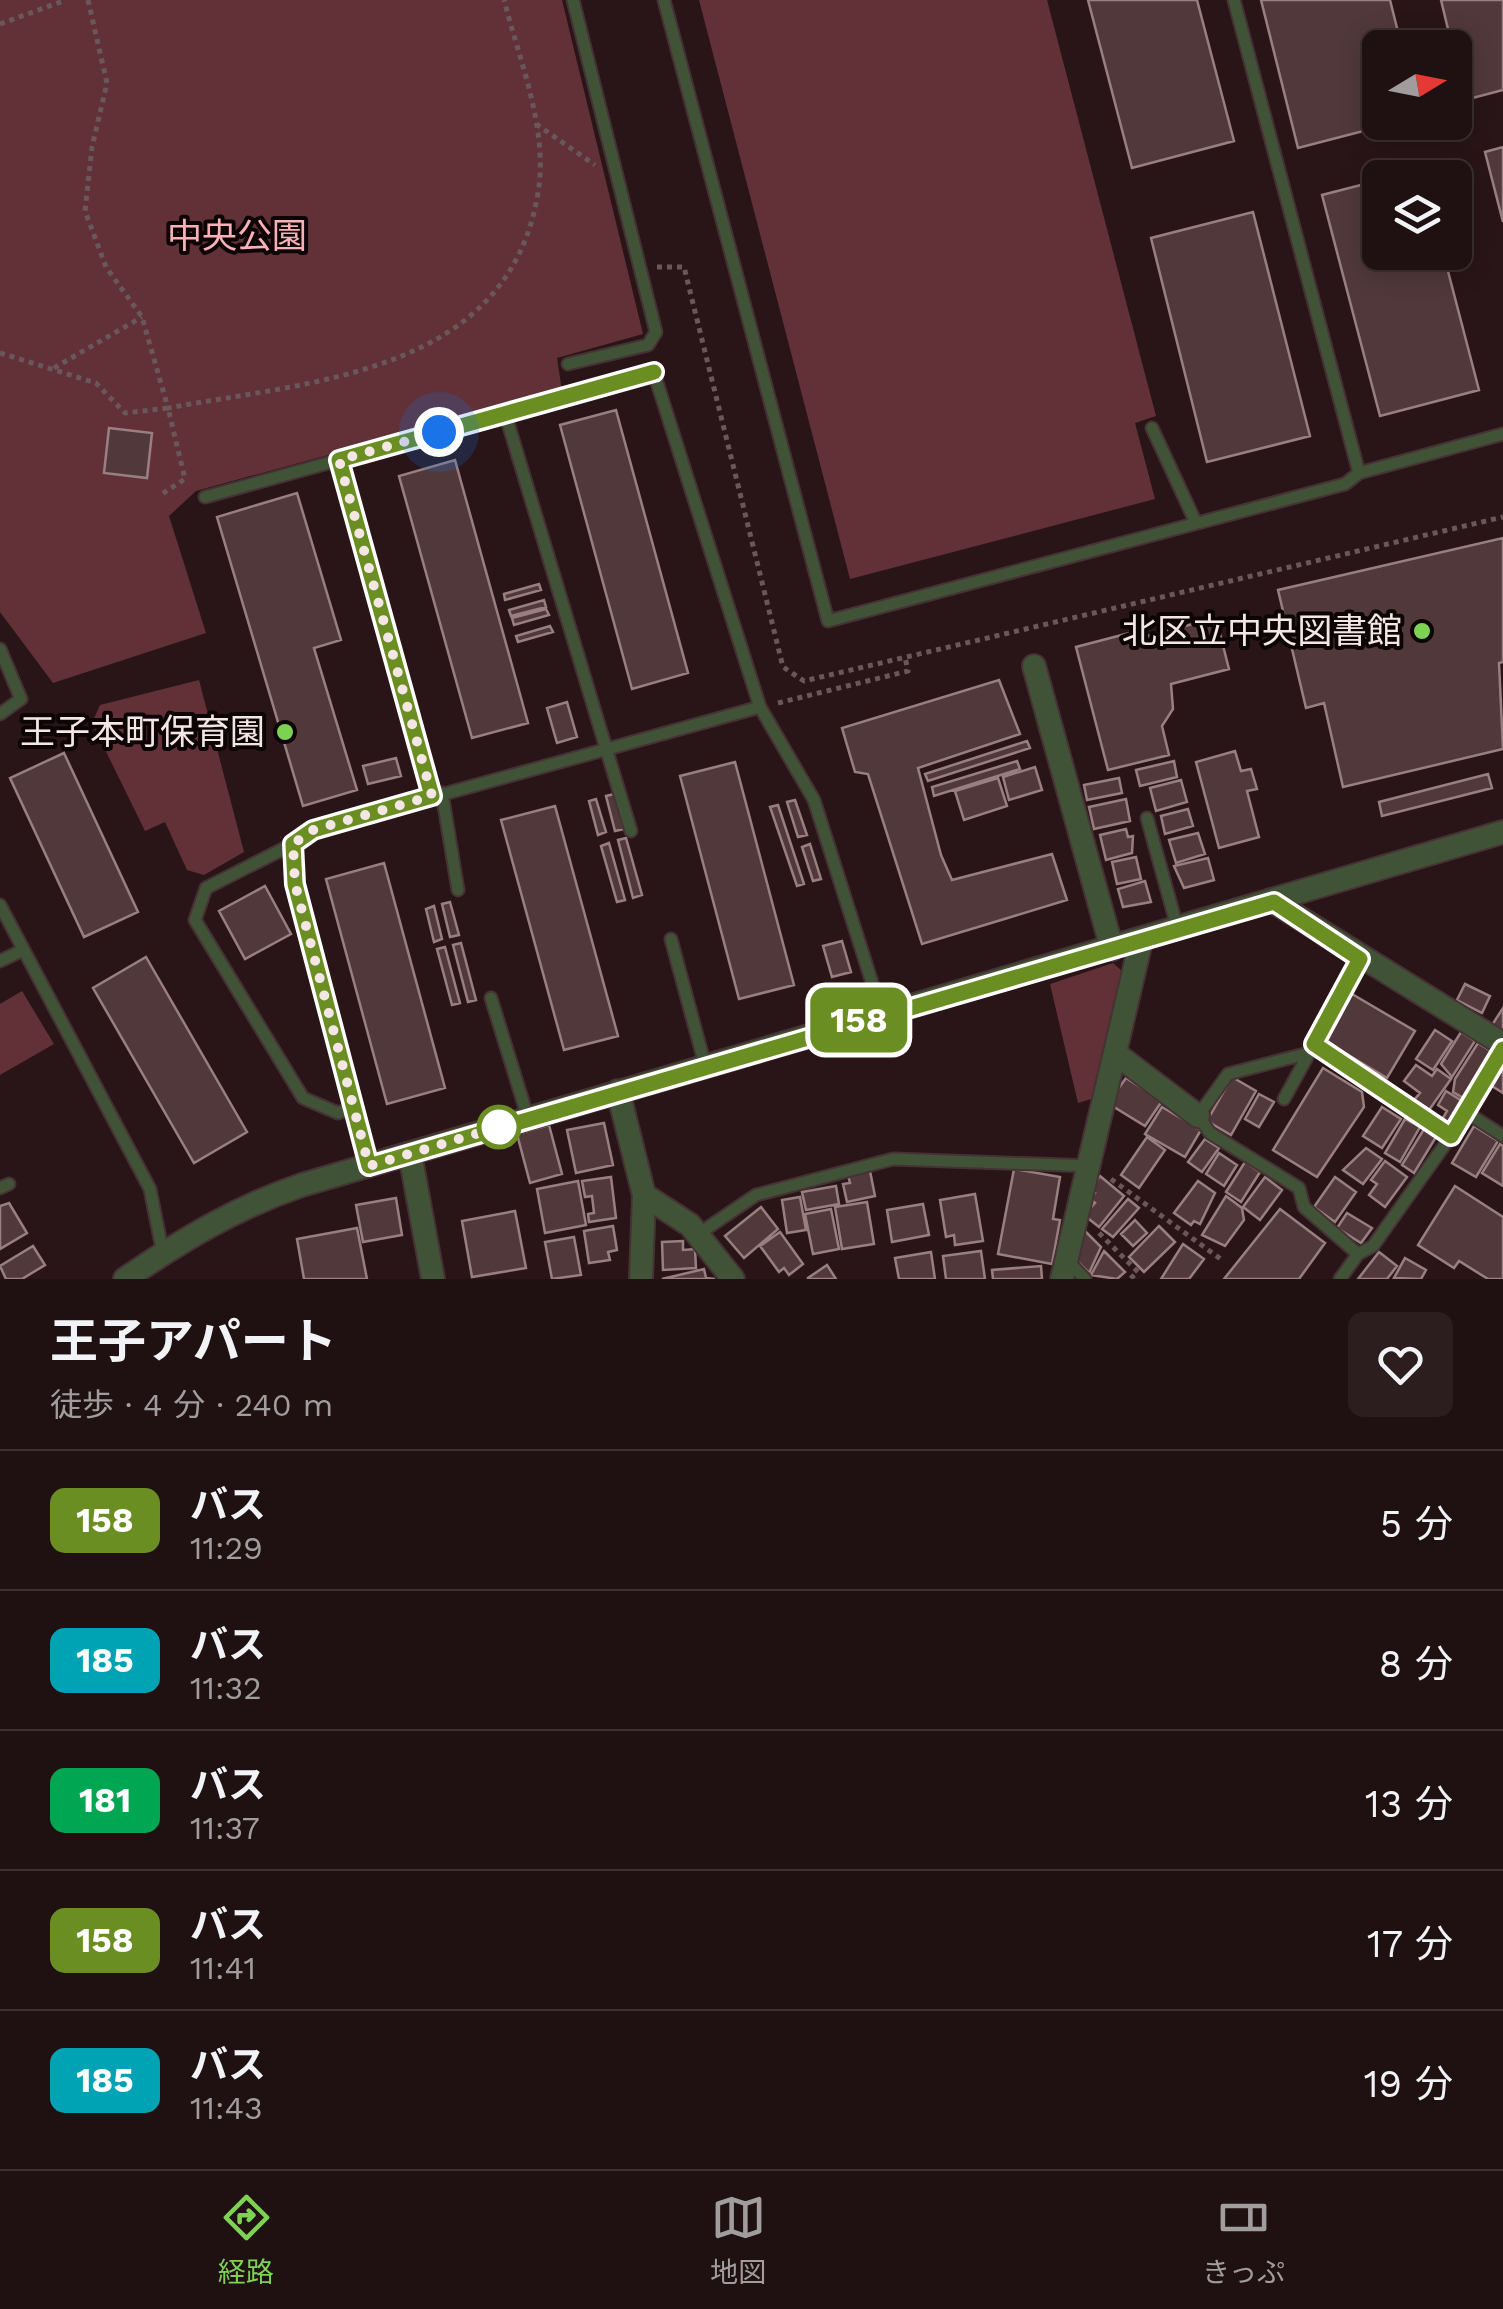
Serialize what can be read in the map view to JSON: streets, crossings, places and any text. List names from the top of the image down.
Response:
{
  "parks": ["中央公園"],
  "places": ["北区立中央図書館", "王子本町保育園"],
  "lines": ["bus line 158"],
  "north": "right",
  "page": {
    "on_map": "158",
    "heading": ["王子アパート", "徒歩 · 4 分 · 240 m"],
    "list": [
      {
        "mark": "158",
        "name": "バス",
        "note": "11:29",
        "value": "5 分"
      },
      {
        "mark": "185",
        "name": "バス",
        "note": "11:32",
        "value": "8 分"
      },
      {
        "mark": "181",
        "name": "バス",
        "note": "11:37",
        "value": "13 分"
      },
      {
        "mark": "158",
        "name": "バス",
        "note": "11:41",
        "value": "17 分"
      },
      {
        "mark": "185",
        "name": "バス",
        "note": "11:43",
        "value": "19 分"
      }
    ],
    "tabs": ["経路", "地図", "きっぷ"]
  }
}
